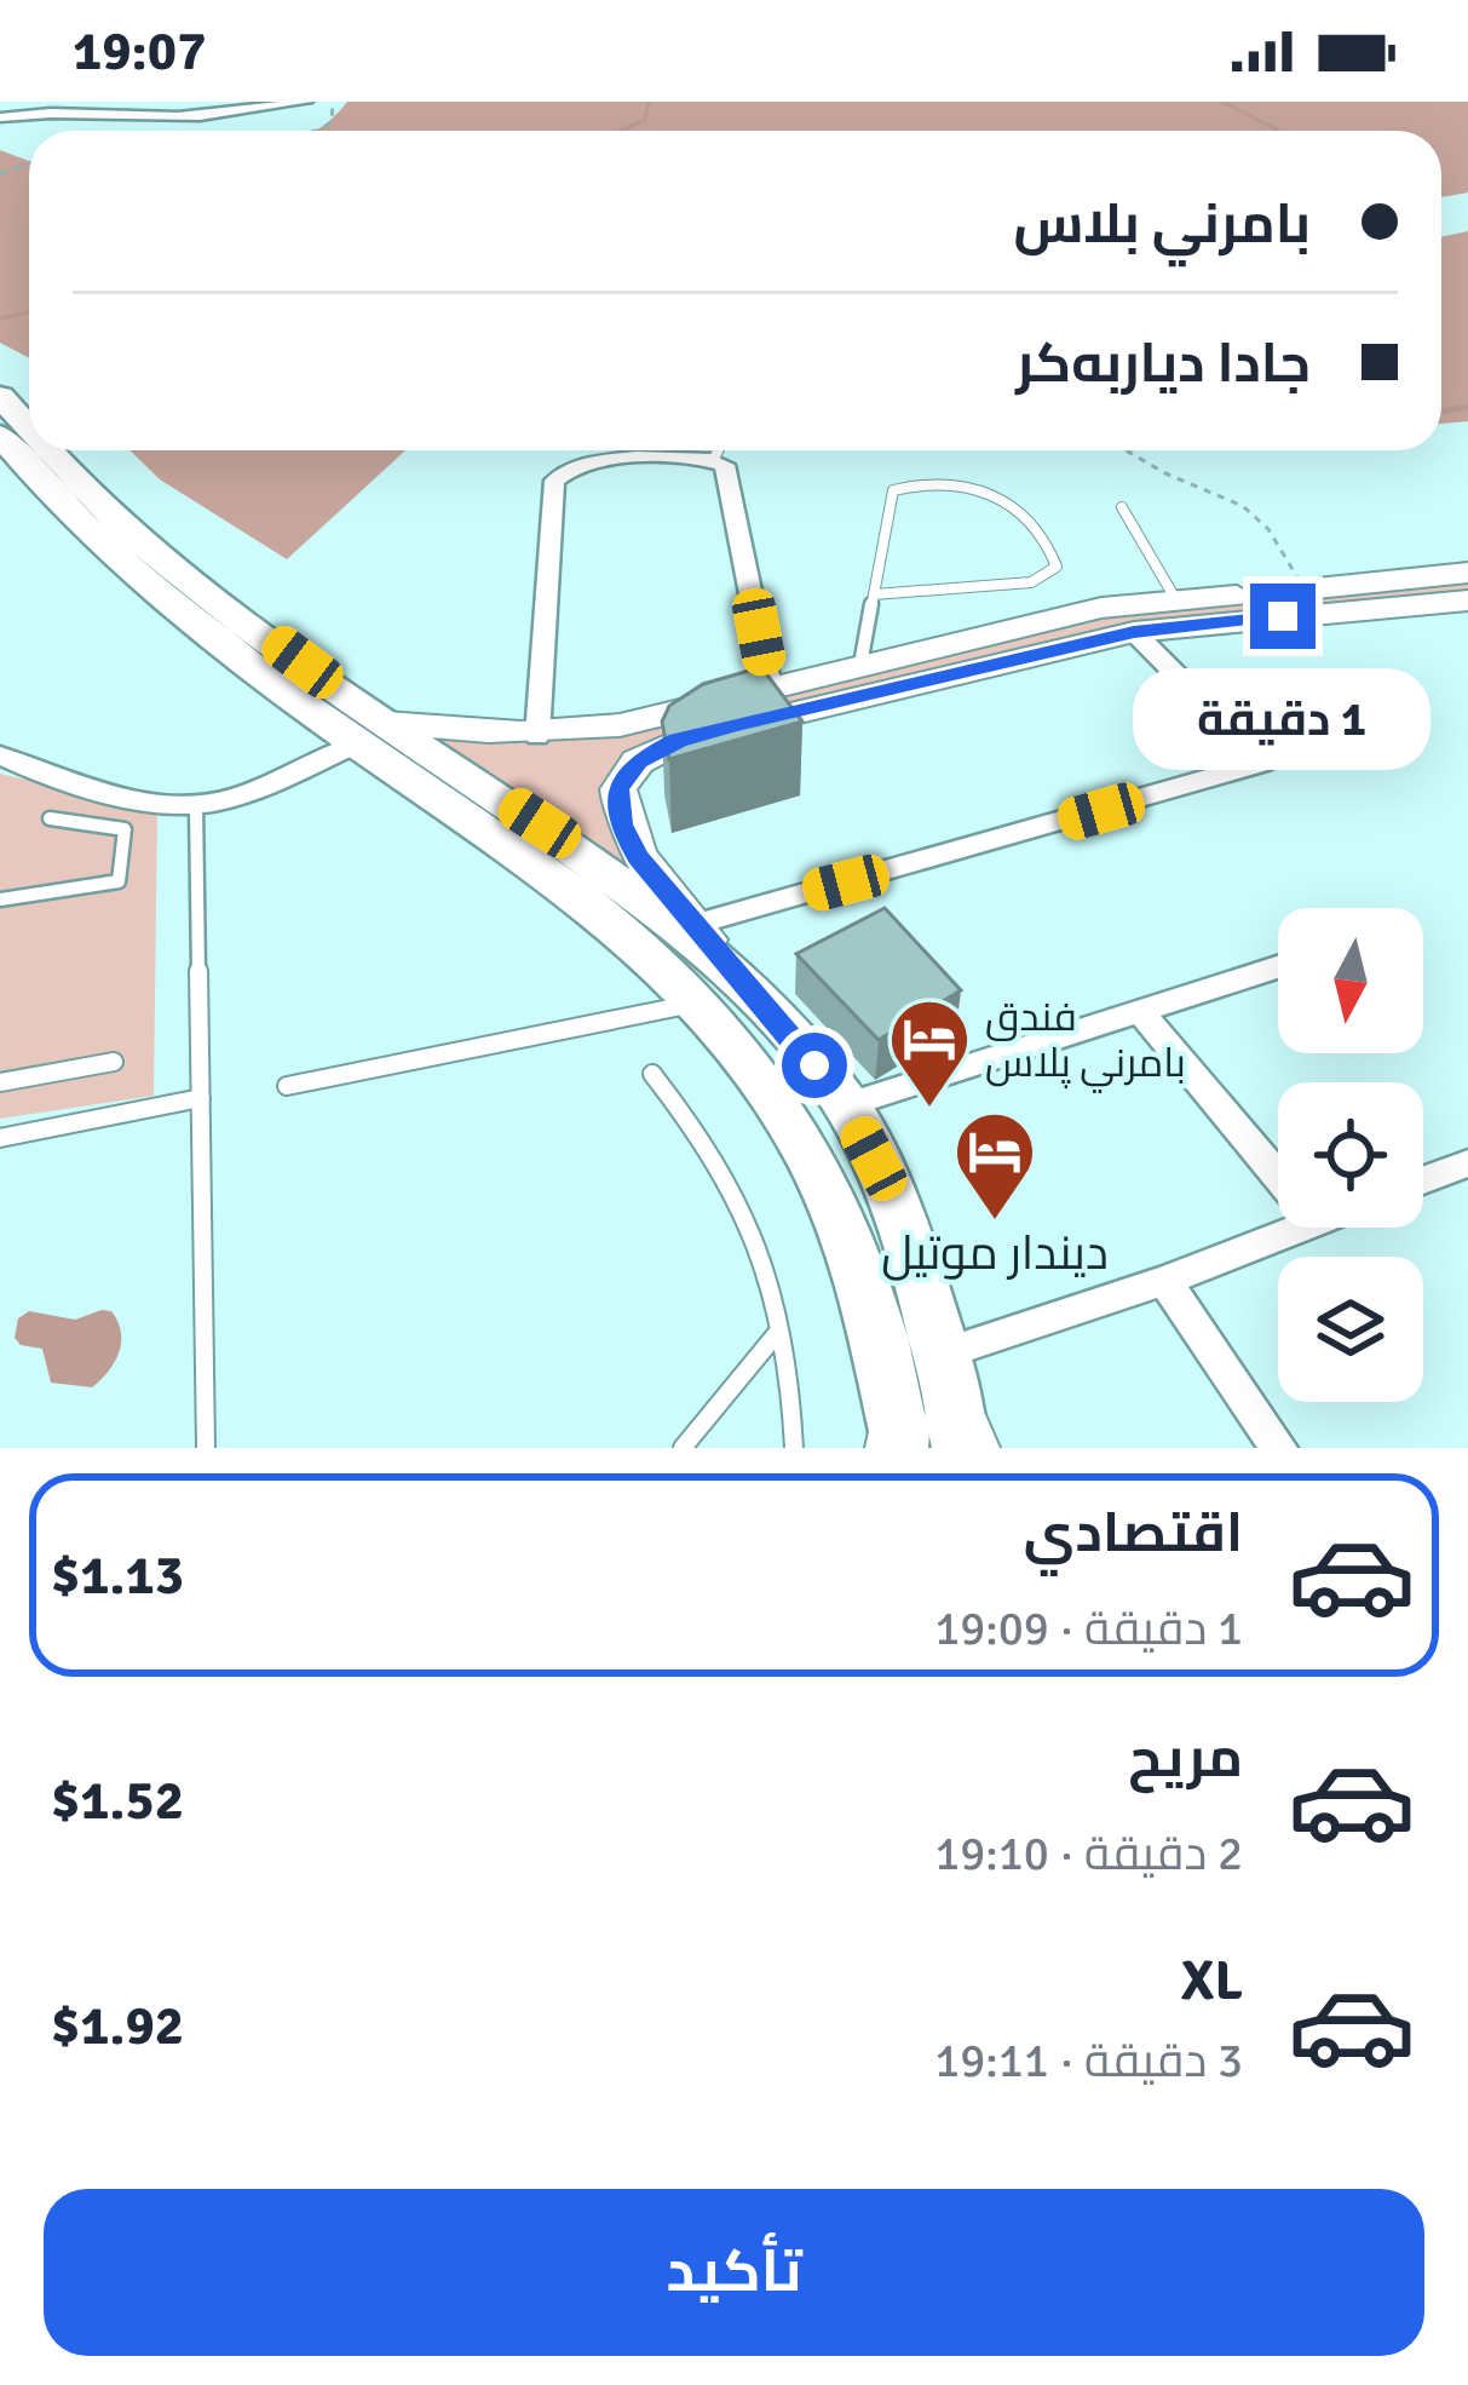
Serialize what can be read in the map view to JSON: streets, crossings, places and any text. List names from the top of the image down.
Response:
{
  "places": {
    "hotel": ["فندق بامرني پلاس", "ديندار موتيل"]
  },
  "north": "bottom",
  "page": {
    "status": "19:07",
    "banner": ["بامرني بلاس", "جادا دیاربه‌كر"],
    "bubble": "1 دقيقة",
    "list": [
      {
        "name": "اقتصادي",
        "note": "1 دقيقة · 19:09",
        "value": "$1.13"
      },
      {
        "name": "مريح",
        "note": "2 دقيقة · 19:10",
        "value": "$1.52"
      },
      {
        "name": "XL",
        "note": "3 دقيقة · 19:11",
        "value": "$1.92"
      }
    ],
    "buttons": "تأكيد"
  }
}
